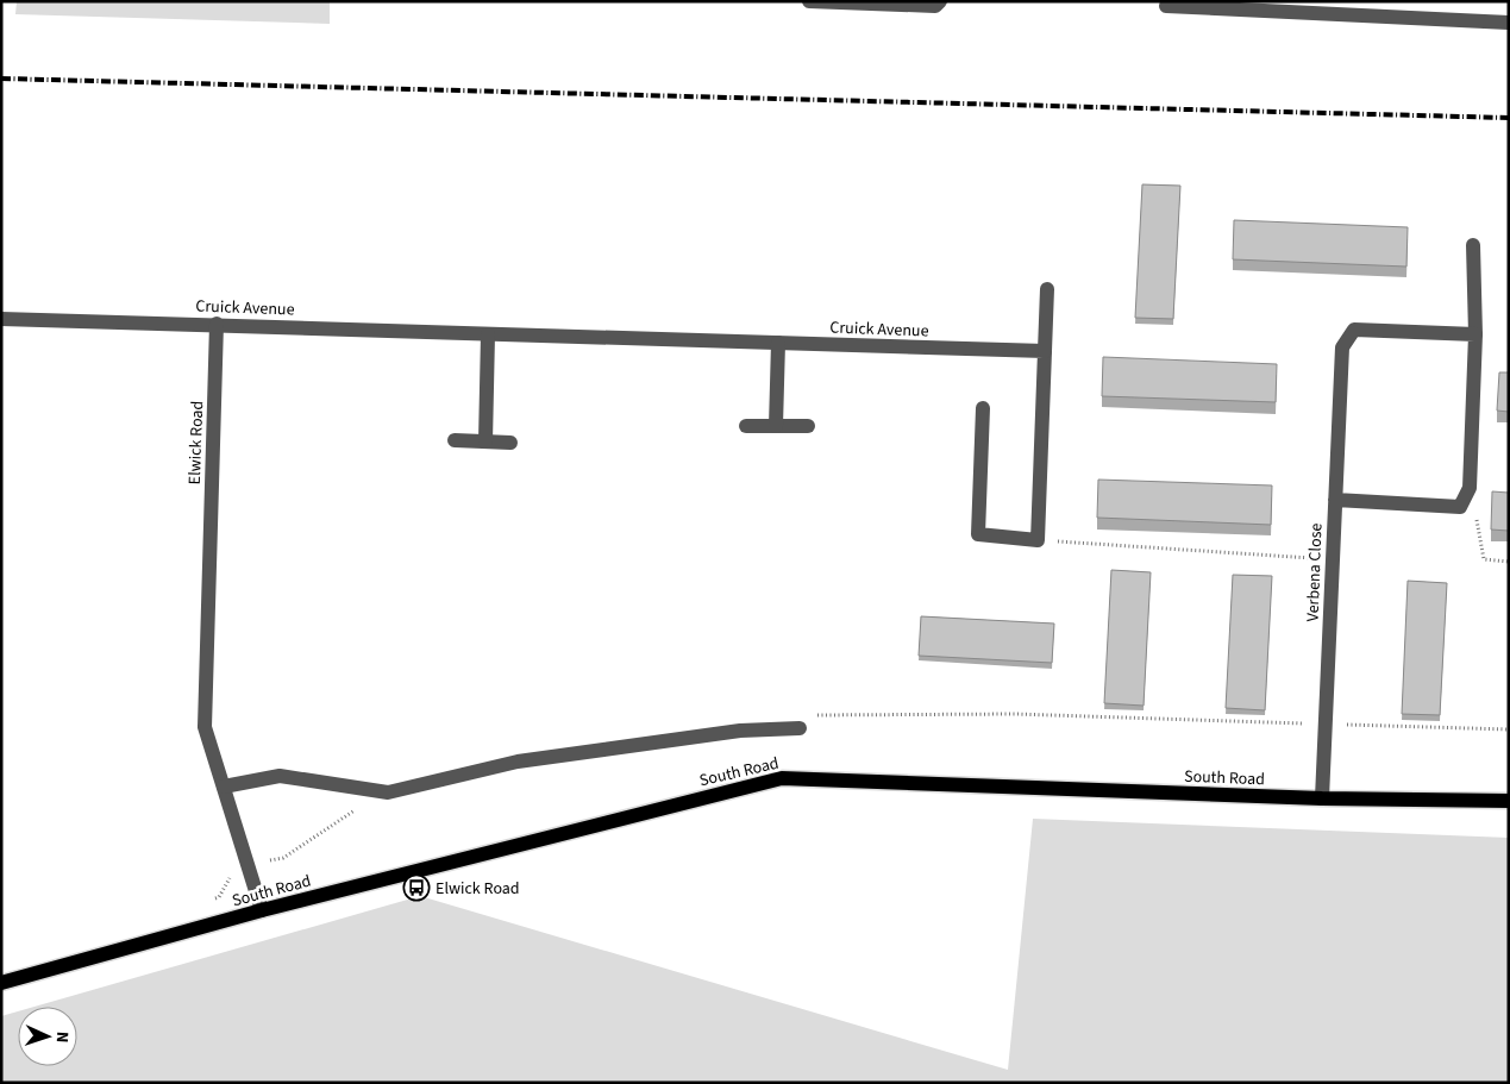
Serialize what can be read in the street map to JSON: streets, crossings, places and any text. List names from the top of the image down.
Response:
{
  "streets": {
    "main road": ["South Road"],
    "street": ["Cruick Avenue", "Elwick Road", "Verbena Close"]
  },
  "crossings": [
    ["Cruick Avenue", "Elwick Road"],
    ["Elwick Road", "South Road"],
    ["Verbena Close", "South Road"]
  ],
  "places": {
    "bus stop": ["Elwick Road"]
  },
  "north": "right"
}
